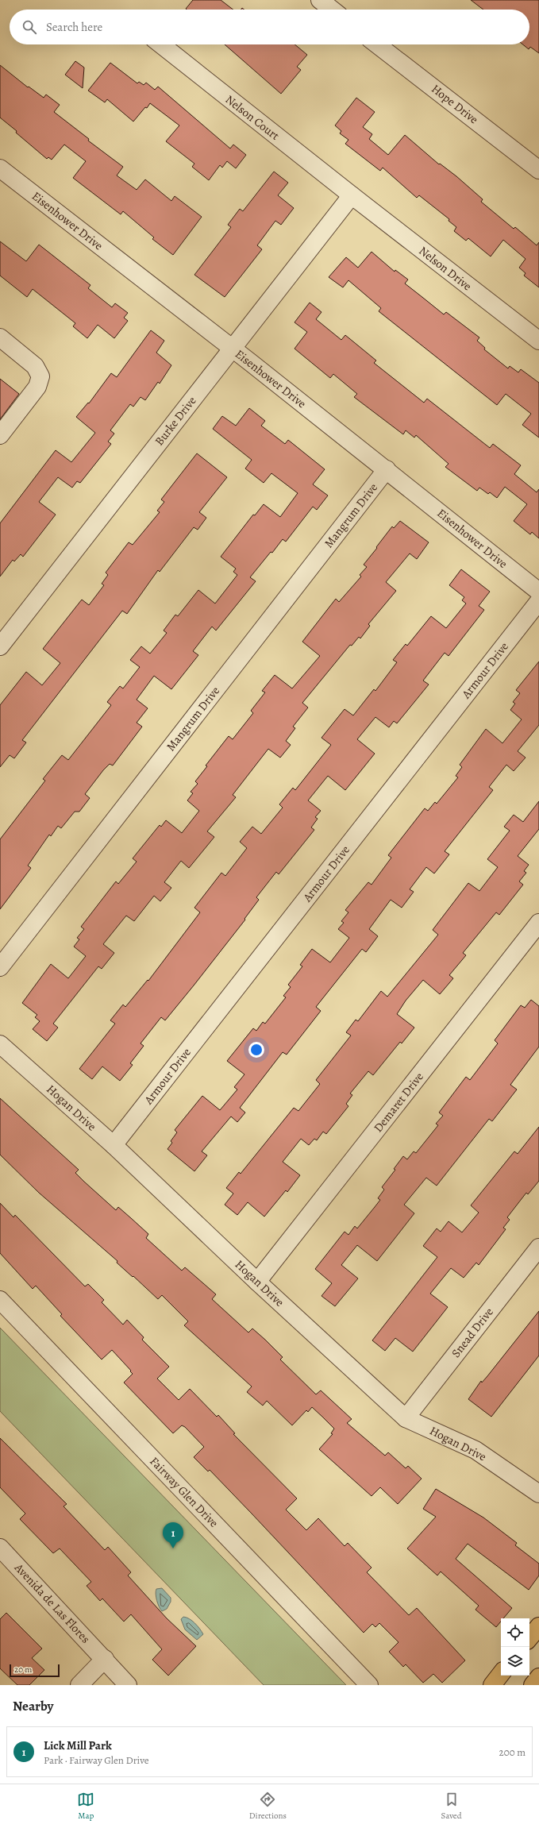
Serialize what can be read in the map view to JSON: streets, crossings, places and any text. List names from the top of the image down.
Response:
{
  "streets": {
    "street": [
      "Hope Drive",
      "Nelson Court",
      "Eisenhower Drive",
      "Nelson Drive",
      "Burke Drive",
      "Mangrum Drive",
      "Armour Drive",
      "Demaret Drive",
      "Hogan Drive",
      "Snead Drive",
      "Fairway Glen Drive",
      "Avenida de Las Flores"
    ]
  },
  "crossings": [
    ["Nelson Court", "Nelson Drive"],
    ["Nelson Court", "Burke Drive"],
    ["Eisenhower Drive", "Burke Drive"],
    ["Eisenhower Drive", "Mangrum Drive"],
    ["Nelson Drive", "Burke Drive"],
    ["Armour Drive", "Hogan Drive"],
    ["Demaret Drive", "Hogan Drive"],
    ["Hogan Drive", "Snead Drive"]
  ],
  "scale_bar": "20 m",
  "page": {
    "search": "Search here",
    "pins": "1",
    "scale": "20 m",
    "heading": "Nearby",
    "list": [
      {
        "mark": "1",
        "name": "Lick Mill Park",
        "note": "Park · Fairway Glen Drive",
        "value": "200 m"
      }
    ],
    "nav": ["Map", "Directions", "Saved"]
  }
}
